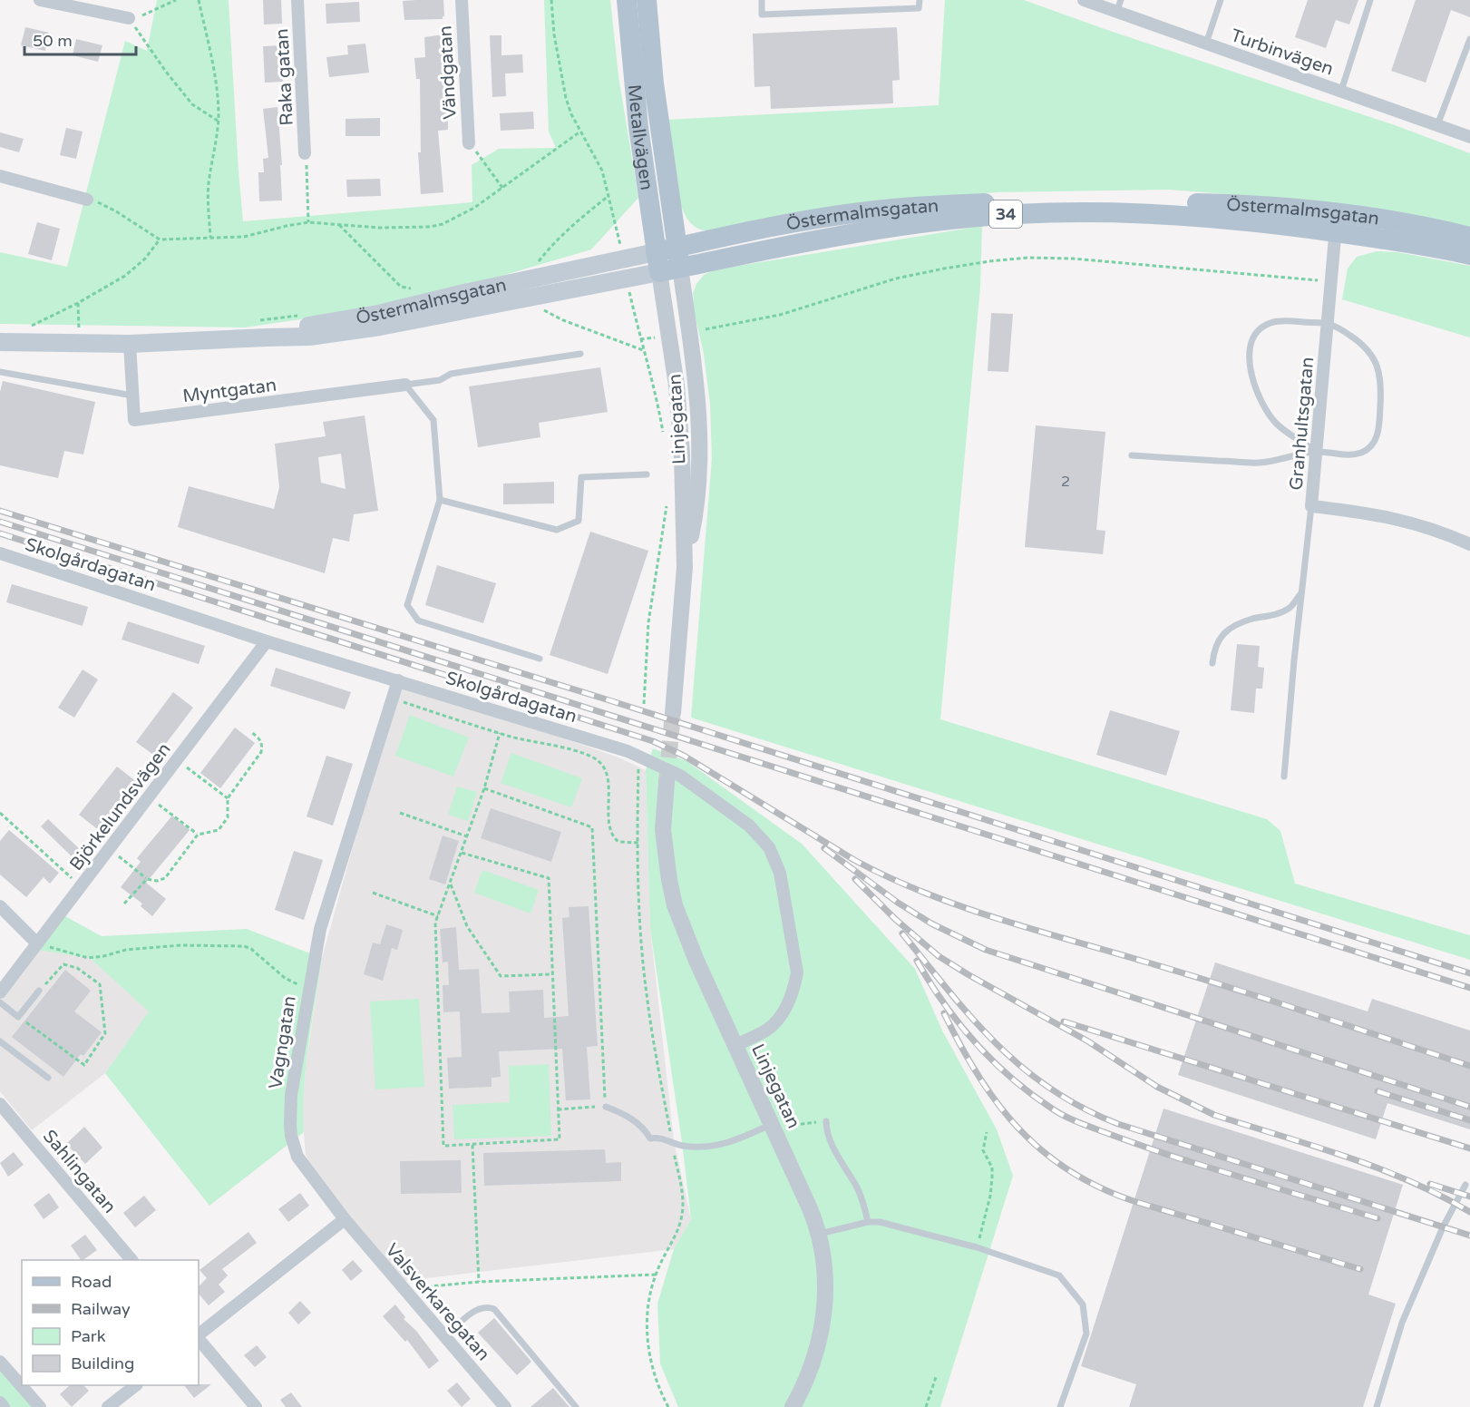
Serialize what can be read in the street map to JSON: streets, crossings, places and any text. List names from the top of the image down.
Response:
{
  "streets": {
    "main road": ["Metallvägen", "Östermalmsgatan", "34"],
    "street": [
      "Turbinvägen",
      "Vändgatan",
      "Raka gatan",
      "Myntgatan",
      "Linjegatan",
      "Granhultsgatan",
      "Skolgårdagatan",
      "Björkelundsvägen",
      "Vagngatan",
      "Sahlingatan",
      "Valsverkaregatan"
    ]
  },
  "crossings": [
    ["Metallvägen", "Östermalmsgatan"],
    ["Metallvägen", "Linjegatan"],
    ["Östermalmsgatan", "Myntgatan"],
    ["Östermalmsgatan", "Linjegatan"],
    ["Östermalmsgatan", "Granhultsgatan"],
    ["Linjegatan", "Skolgårdagatan"],
    ["Skolgårdagatan", "Björkelundsvägen"],
    ["Skolgårdagatan", "Vagngatan"],
    ["Vagngatan", "Valsverkaregatan"]
  ],
  "house_numbers": ["2"],
  "legend": [
    "Road",
    "Railway",
    "Park",
    "Building"
  ],
  "scale_bar": "50 m"
}
